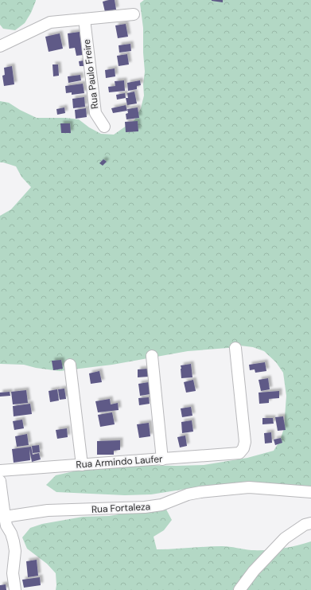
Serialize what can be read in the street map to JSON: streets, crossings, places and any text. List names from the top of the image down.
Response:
{
  "streets": {
    "street": ["Rua Paulo Freire", "Rua Armindo Laufer", "Rua Fortaleza"]
  }
}
